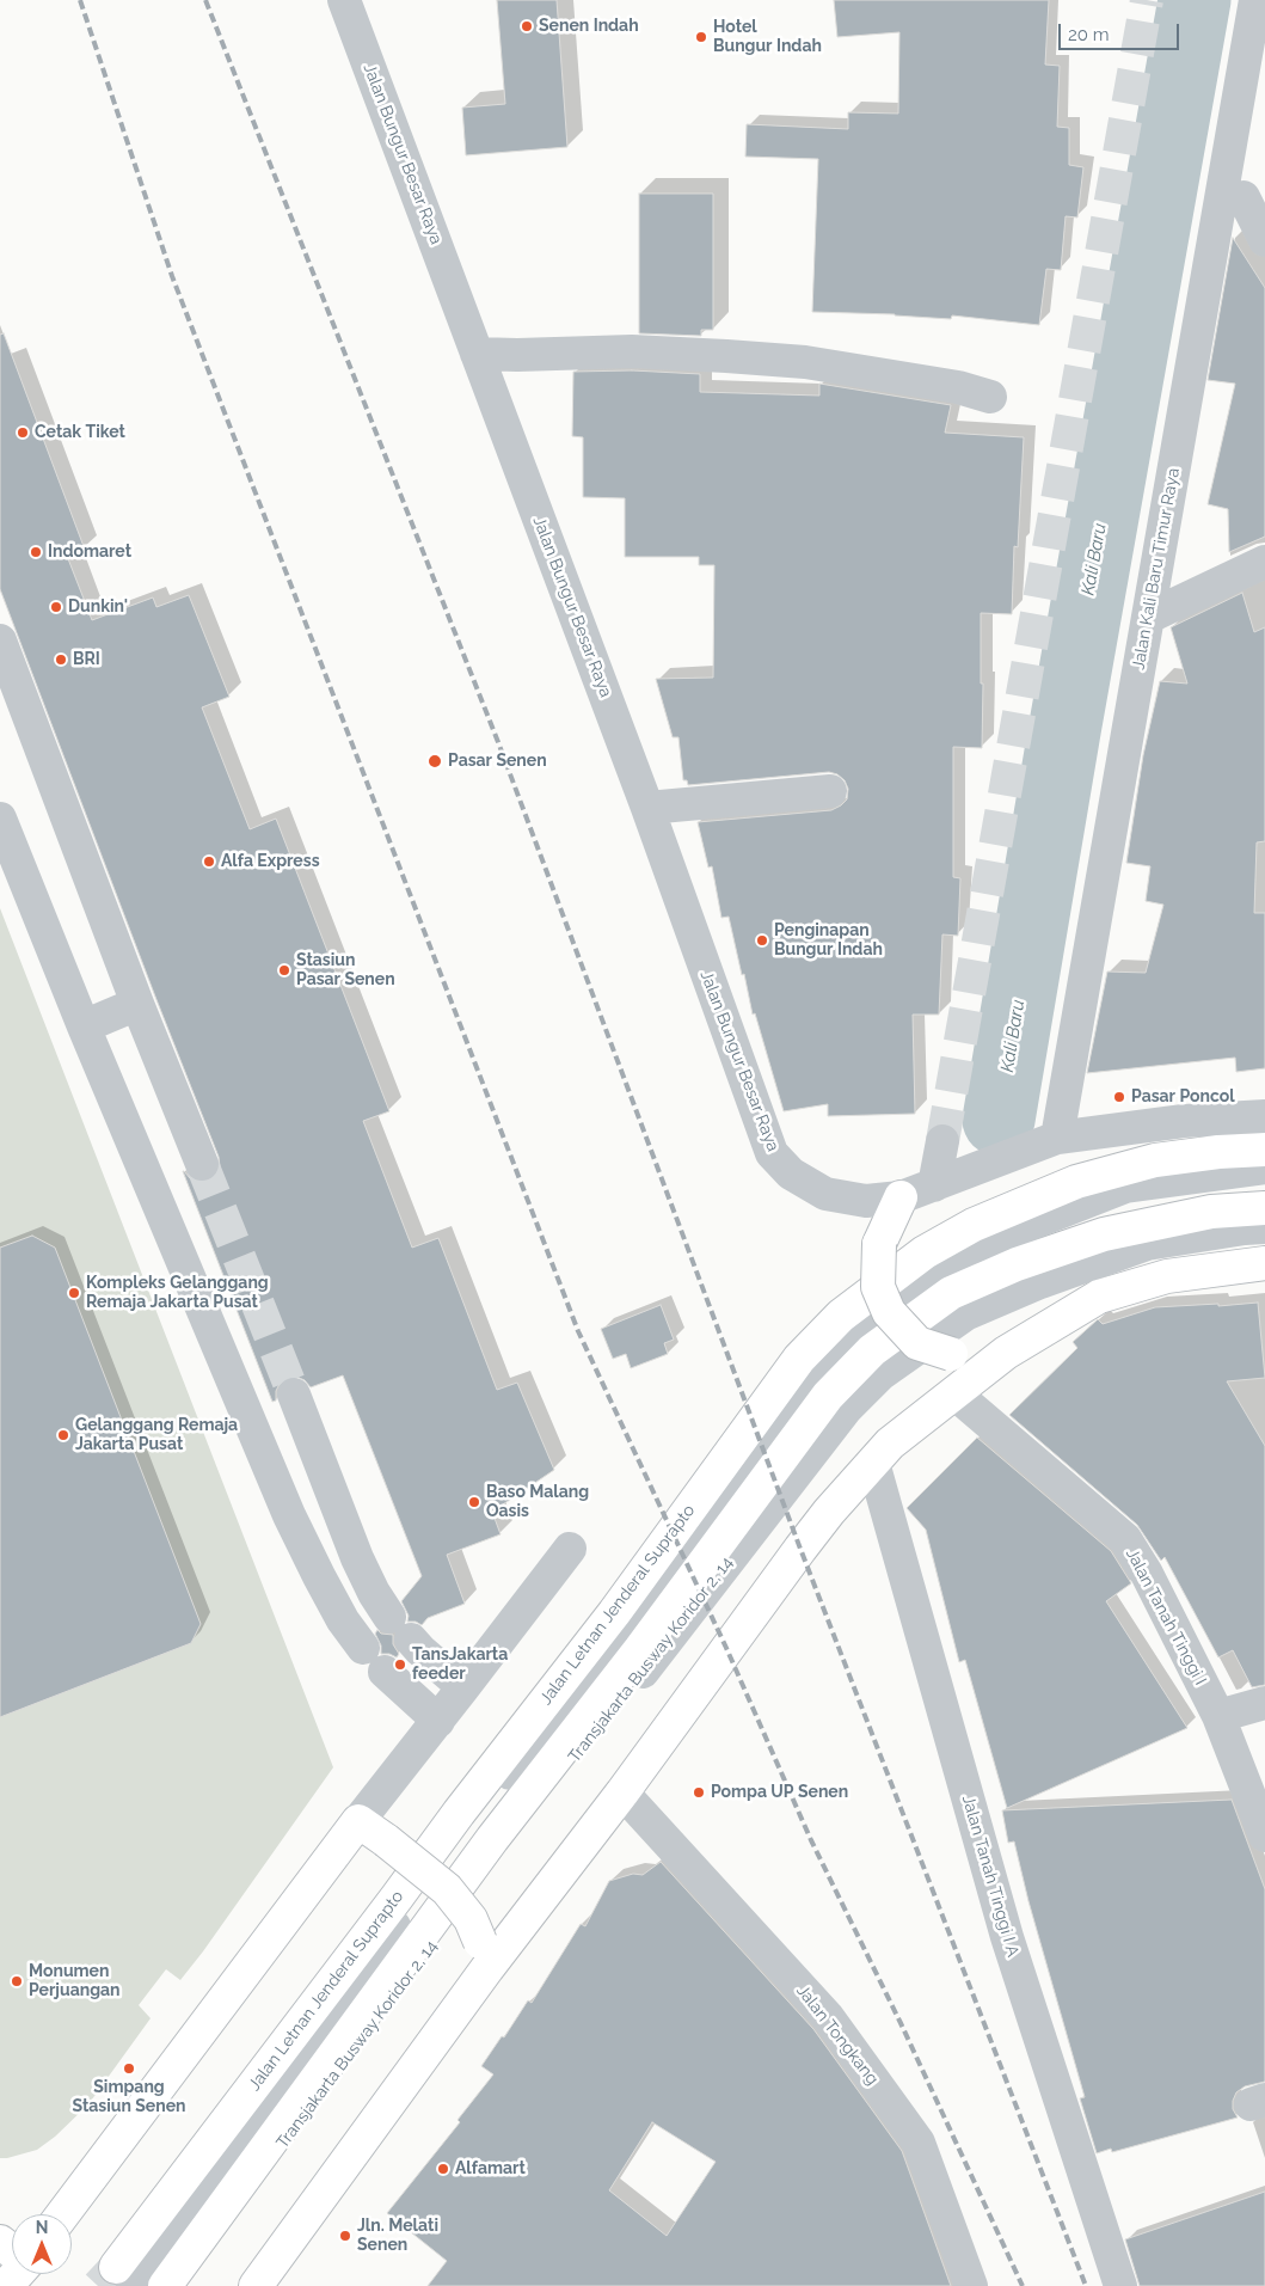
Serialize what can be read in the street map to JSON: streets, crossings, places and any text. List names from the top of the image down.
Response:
{
  "streets": {
    "main road": ["Jalan Letnan Jenderal Suprapto"],
    "street": [
      "Jalan Bungur Besar Raya",
      "Jalan Kali Baru Timur Raya",
      "Jalan Tanah Tinggi I",
      "Transjakarta Busway Koridor 2, 14",
      "Jalan Tanah Tinggi I A",
      "Jalan Tongkang"
    ]
  },
  "water": ["Kali Baru"],
  "places": [
    "Senen Indah",
    "Hotel Bungur Indah",
    "Cetak Tiket",
    "Indomaret",
    "Dunkin'",
    "BRI",
    "Pasar Senen",
    "Alfa Express",
    "Penginapan Bungur Indah",
    "Stasiun Pasar Senen",
    "Pasar Poncol",
    "Kompleks Gelanggang Remaja Jakarta Pusat",
    "Gelanggang Remaja Jakarta Pusat",
    "Baso Malang Oasis",
    "TansJakarta feeder",
    "Pompa UP Senen",
    "Monumen Perjuangan",
    "Simpang Stasiun Senen",
    "Alfamart",
    "Jln. Melati Senen"
  ],
  "scale_bar": "20 m",
  "north": "top"
}
